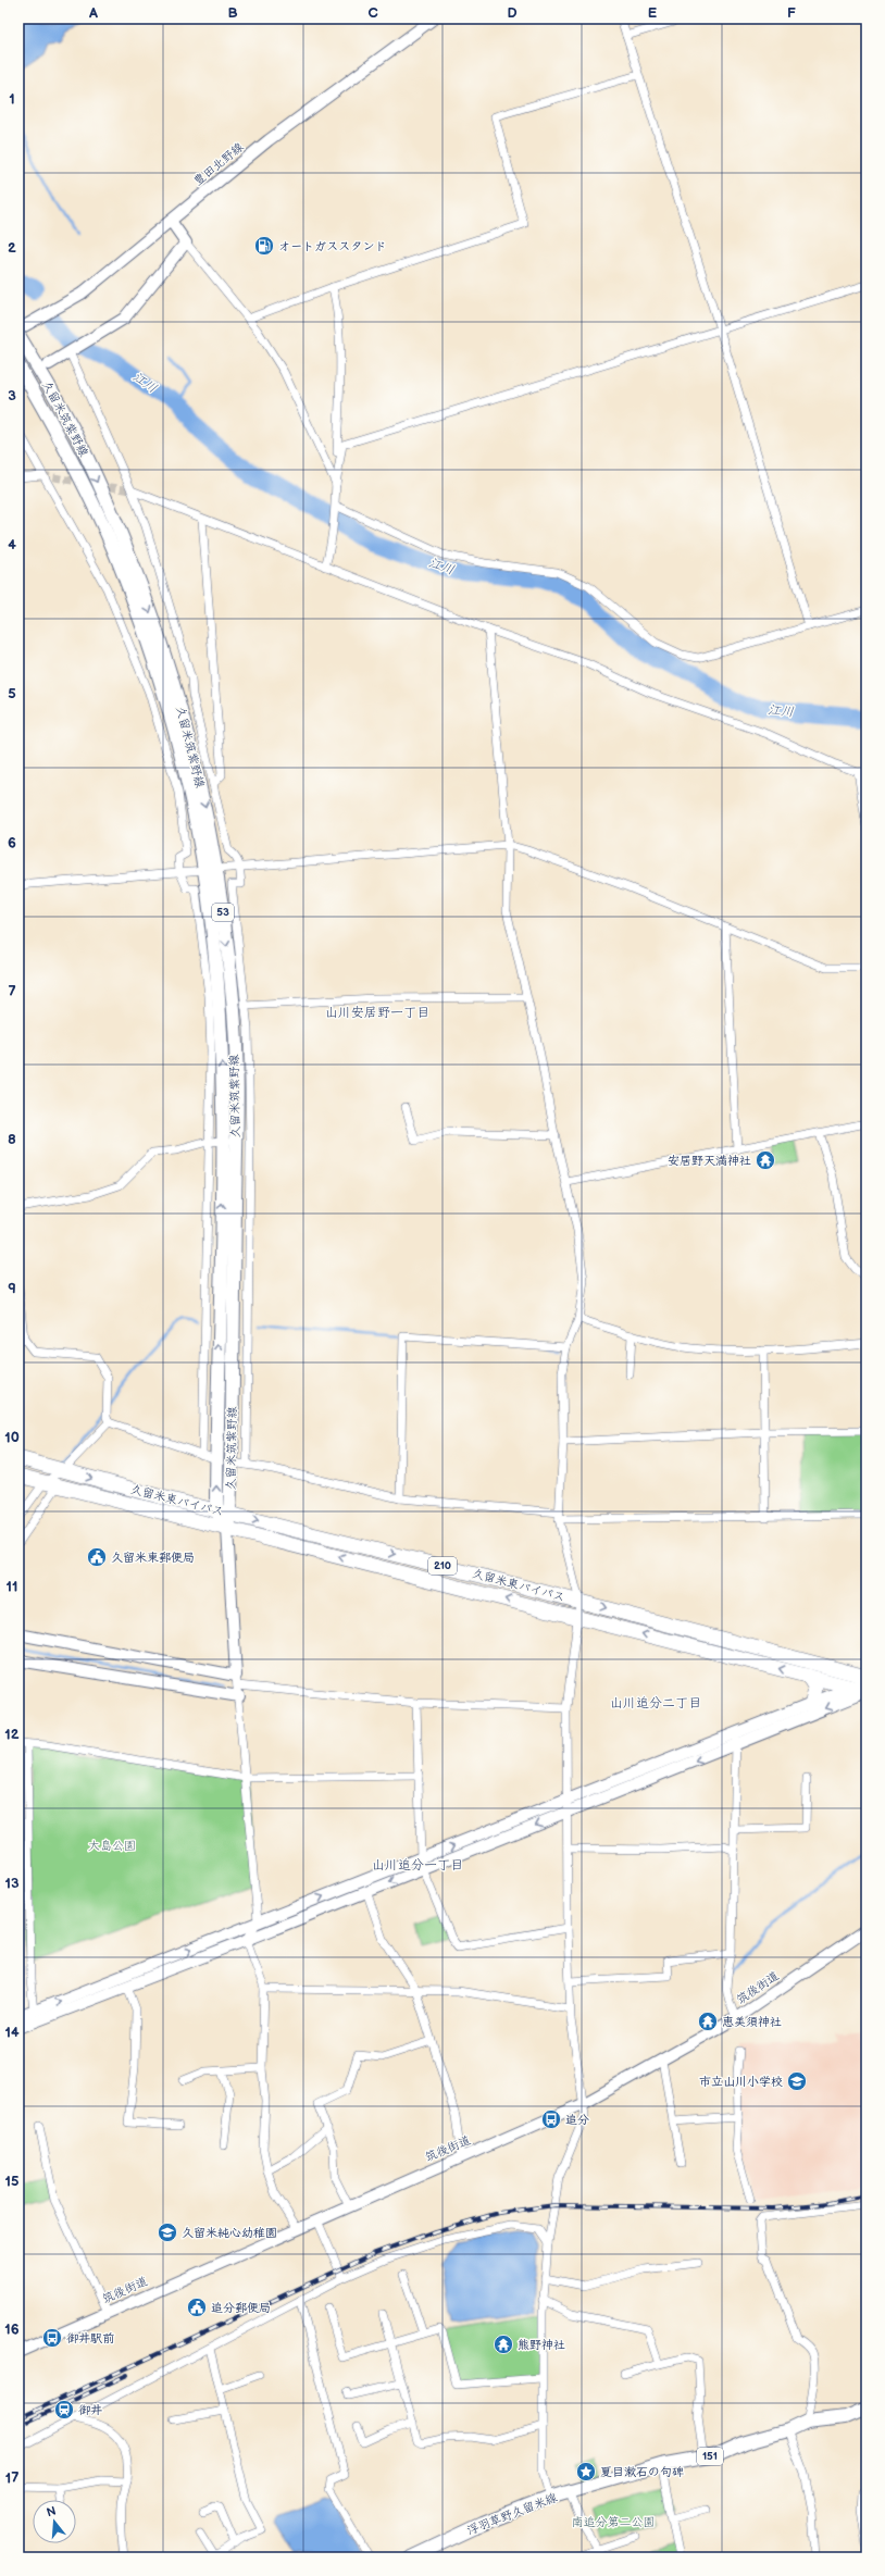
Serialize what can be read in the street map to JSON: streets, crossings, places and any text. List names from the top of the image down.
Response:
{
  "streets": {
    "highway": ["久留米東バイパス", "210"],
    "main road": [
      "久留米筑紫野線",
      "53",
      "151",
      "浮羽草野久留米線"
    ],
    "street": ["豊田北野線", "筑後街道"]
  },
  "crossings": [
    ["久留米筑紫野線", "久留米東バイパス"]
  ],
  "districts": ["山川安居野一丁目", "山川追分二丁目", "山川追分一丁目"],
  "water": ["江川"],
  "parks": ["大島公園", "南追分第二公園"],
  "places": {
    "fuel station": ["オートガススタンド"],
    "temple": ["安居野天満神社", "恵美須神社", "熊野神社"],
    "public building": ["久留米東郵便局", "追分郵便局"],
    "school or university": ["市立山川小学校", "久留米純心幼稚園"],
    "bus stop": ["追分", "御井駅前"],
    "station": ["御井"],
    "place": ["夏目漱石の句碑"]
  },
  "north": "top",
  "grid": {
    "columns": [
      "A",
      "B",
      "C",
      "D",
      "E",
      "F"
    ],
    "rows": [
      "1",
      "2",
      "3",
      "4",
      "5",
      "6",
      "7",
      "8",
      "9",
      "10",
      "11",
      "12",
      "13",
      "14",
      "15",
      "16",
      "17"
    ]
  }
}
